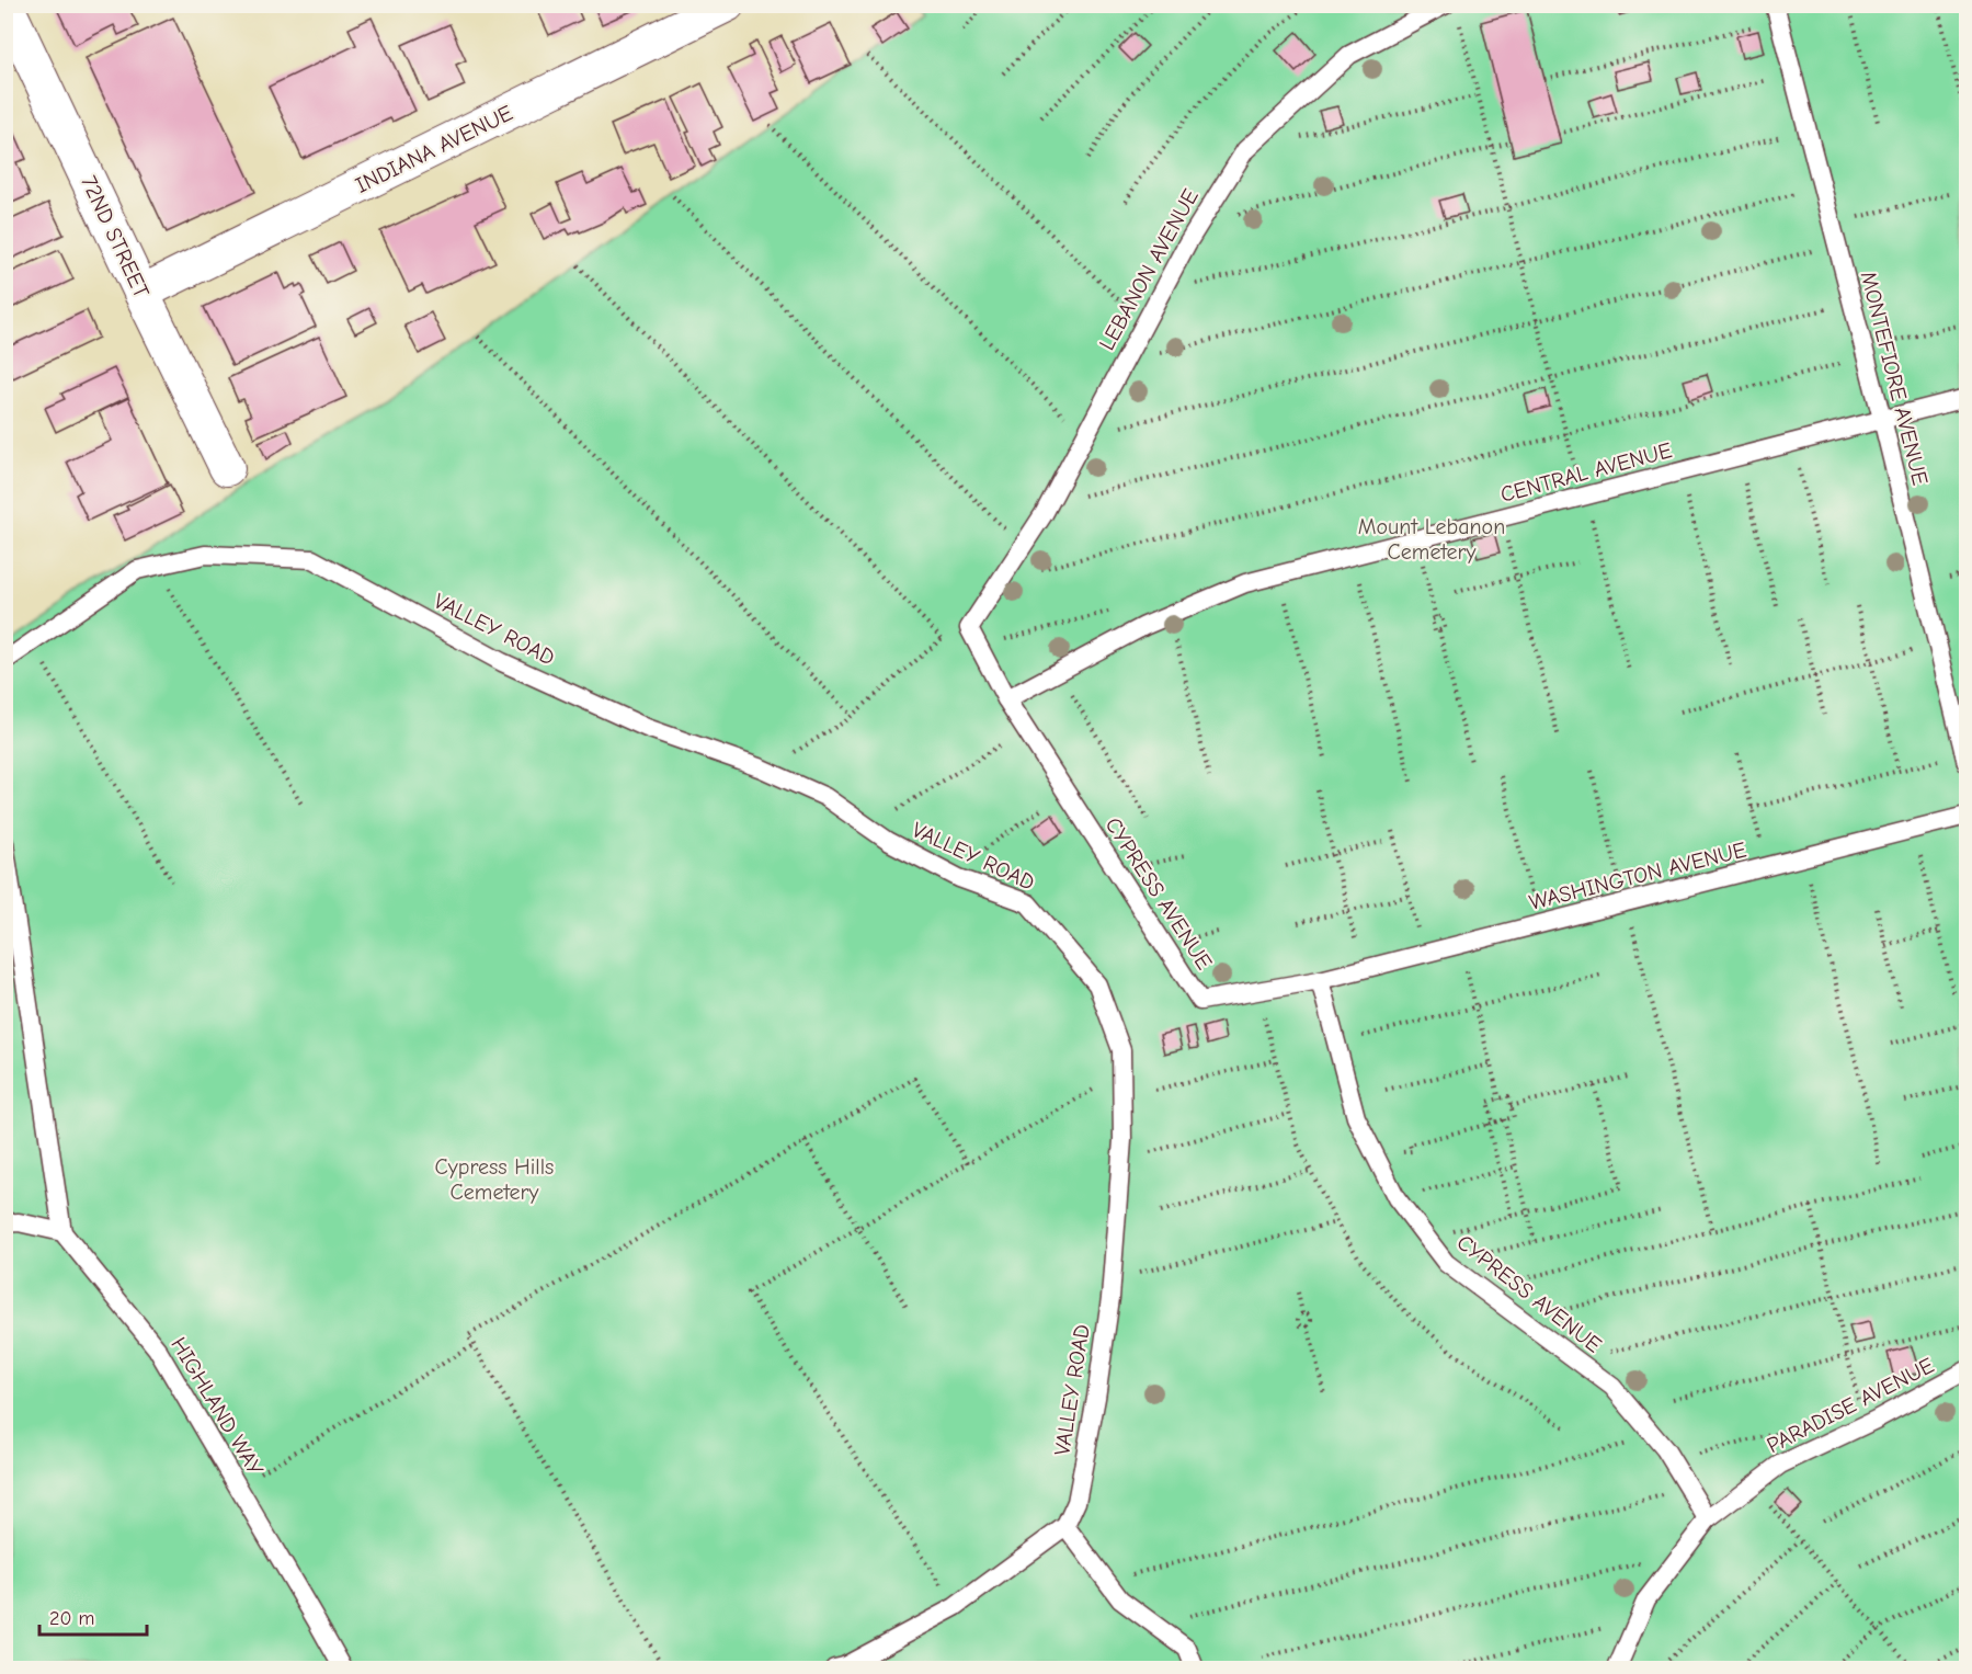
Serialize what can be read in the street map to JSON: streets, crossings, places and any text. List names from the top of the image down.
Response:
{
  "streets": {
    "street": ["INDIANA AVENUE", "72ND STREET"],
    "lane": [
      "LEBANON AVENUE",
      "MONTEFIORE AVENUE",
      "CENTRAL AVENUE",
      "VALLEY ROAD",
      "WASHINGTON AVENUE",
      "CYPRESS AVENUE",
      "PARADISE AVENUE",
      "HIGHLAND WAY"
    ]
  },
  "crossings": [
    ["INDIANA AVENUE", "72ND STREET"],
    ["LEBANON AVENUE", "CYPRESS AVENUE"],
    ["MONTEFIORE AVENUE", "CENTRAL AVENUE"],
    ["CENTRAL AVENUE", "CYPRESS AVENUE"],
    ["WASHINGTON AVENUE", "CYPRESS AVENUE"],
    ["CYPRESS AVENUE", "PARADISE AVENUE"]
  ],
  "parks": ["Mount Lebanon Cemetery", "Cypress Hills Cemetery"],
  "scale_bar": "20 m"
}
